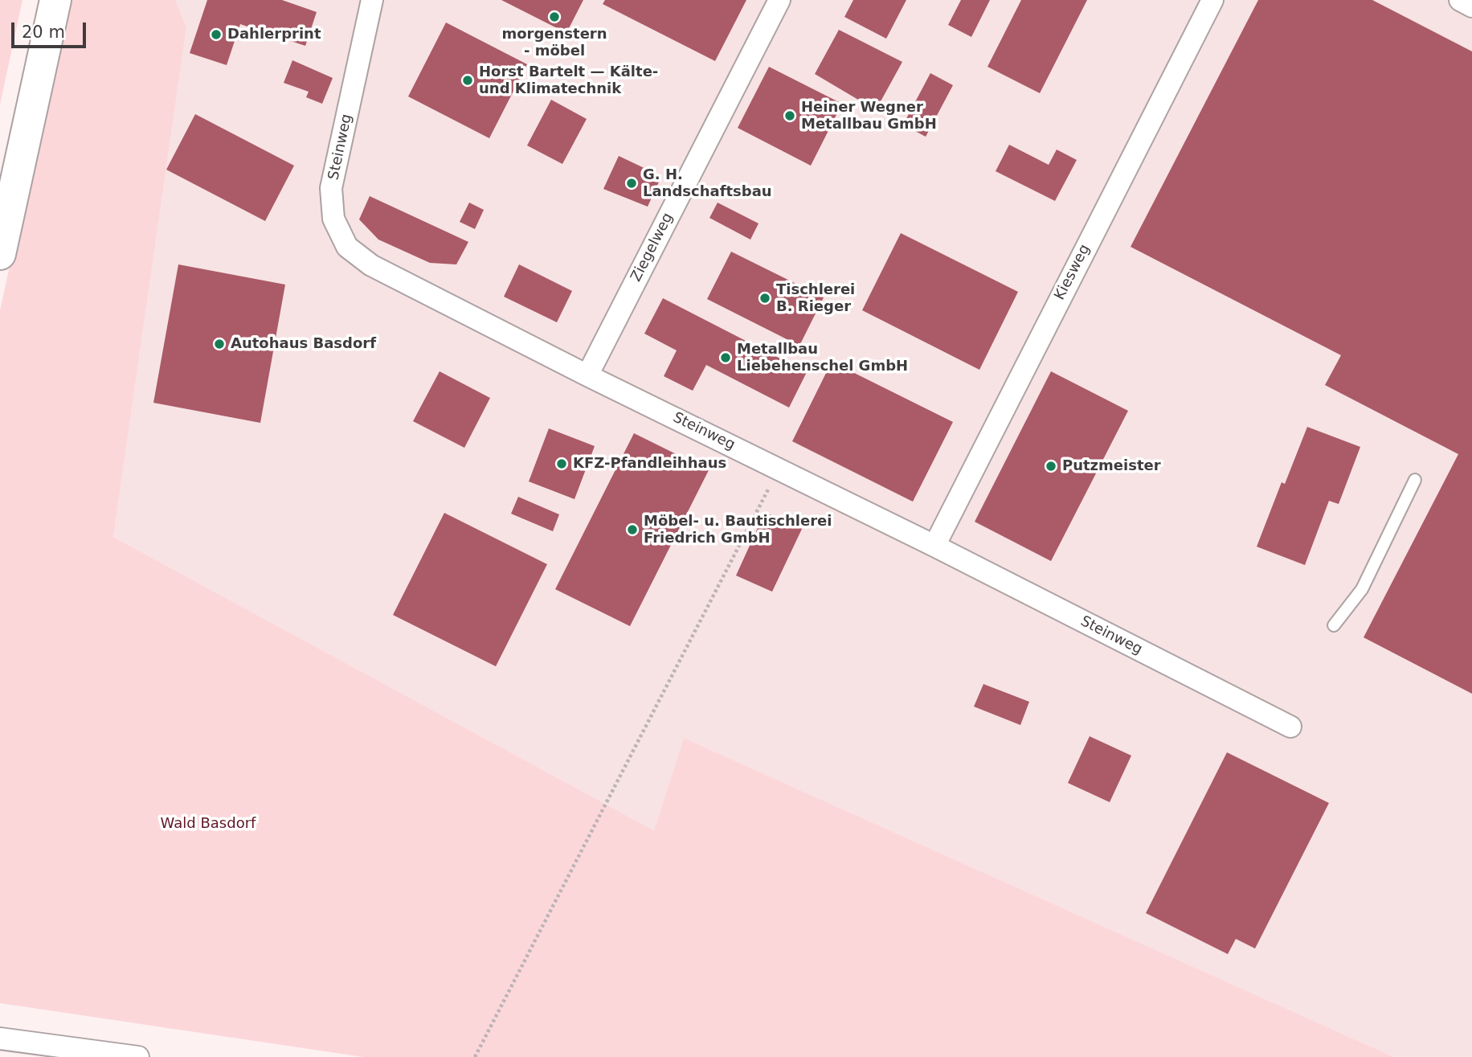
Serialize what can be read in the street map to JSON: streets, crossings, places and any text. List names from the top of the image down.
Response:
{
  "streets": {
    "street": ["Steinweg", "Ziegelweg", "Kiesweg"]
  },
  "crossings": [
    ["Steinweg", "Ziegelweg"],
    ["Steinweg", "Kiesweg"]
  ],
  "parks": ["Wald Basdorf"],
  "places": [
    "morgenstern - möbel",
    "Dahlerprint",
    "Horst Bartelt — Kälte- und Klimatechnik",
    "Heiner Wegner Metallbau GmbH",
    "G. H. Landschaftsbau",
    "Tischlerei B. Rieger",
    "Autohaus Basdorf",
    "Metallbau Liebehenschel GmbH",
    "KFZ-Pfandleihhaus",
    "Putzmeister",
    "Möbel- u. Bautischlerei Friedrich GmbH"
  ],
  "scale_bar": "20 m"
}
